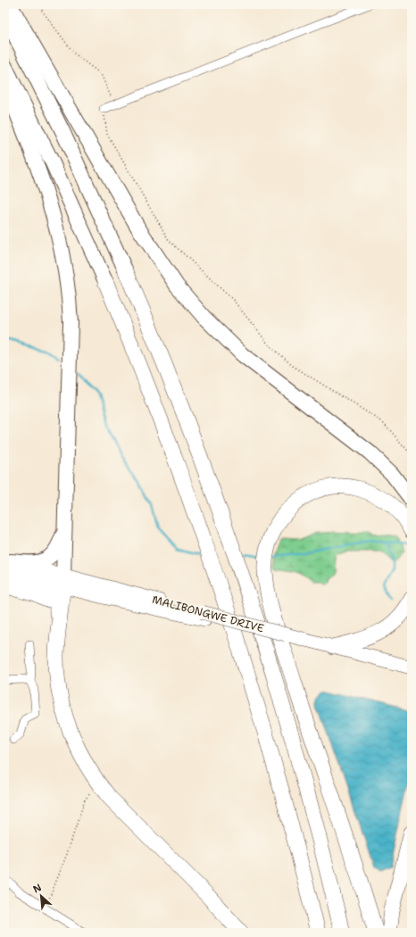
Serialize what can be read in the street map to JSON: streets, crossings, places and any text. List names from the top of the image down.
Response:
{
  "streets": {
    "main road": ["MALIBONGWE DRIVE"]
  },
  "north": "top left"
}
